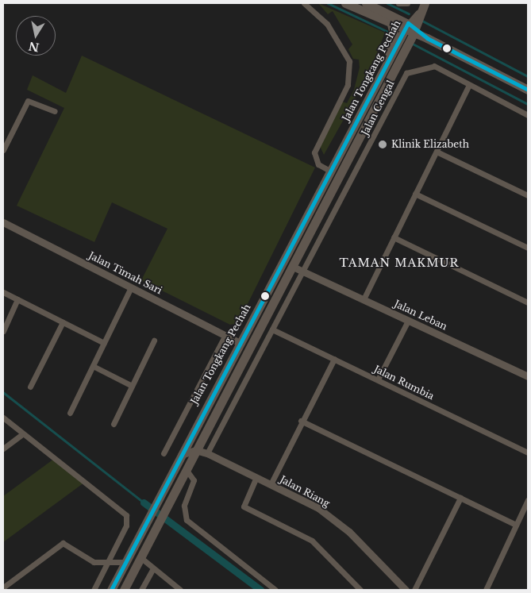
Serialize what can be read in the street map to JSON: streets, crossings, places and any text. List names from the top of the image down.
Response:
{
  "streets": {
    "main road": ["Jalan Tongkang Pechah"],
    "street": [
      "Jalan Cengal",
      "Jalan Timah Sari",
      "Jalan Leban",
      "Jalan Rumbia",
      "Jalan Riang"
    ]
  },
  "crossings": [
    ["Jalan Tongkang Pechah", "Jalan Timah Sari"],
    ["Jalan Tongkang Pechah", "Jalan Leban"],
    ["Jalan Tongkang Pechah", "Jalan Riang"],
    ["Jalan Cengal", "Jalan Leban"],
    ["Jalan Cengal", "Jalan Rumbia"],
    ["Jalan Cengal", "Jalan Riang"]
  ],
  "districts": ["TAMAN MAKMUR"],
  "places": ["Klinik Elizabeth"],
  "north": "bottom"
}
